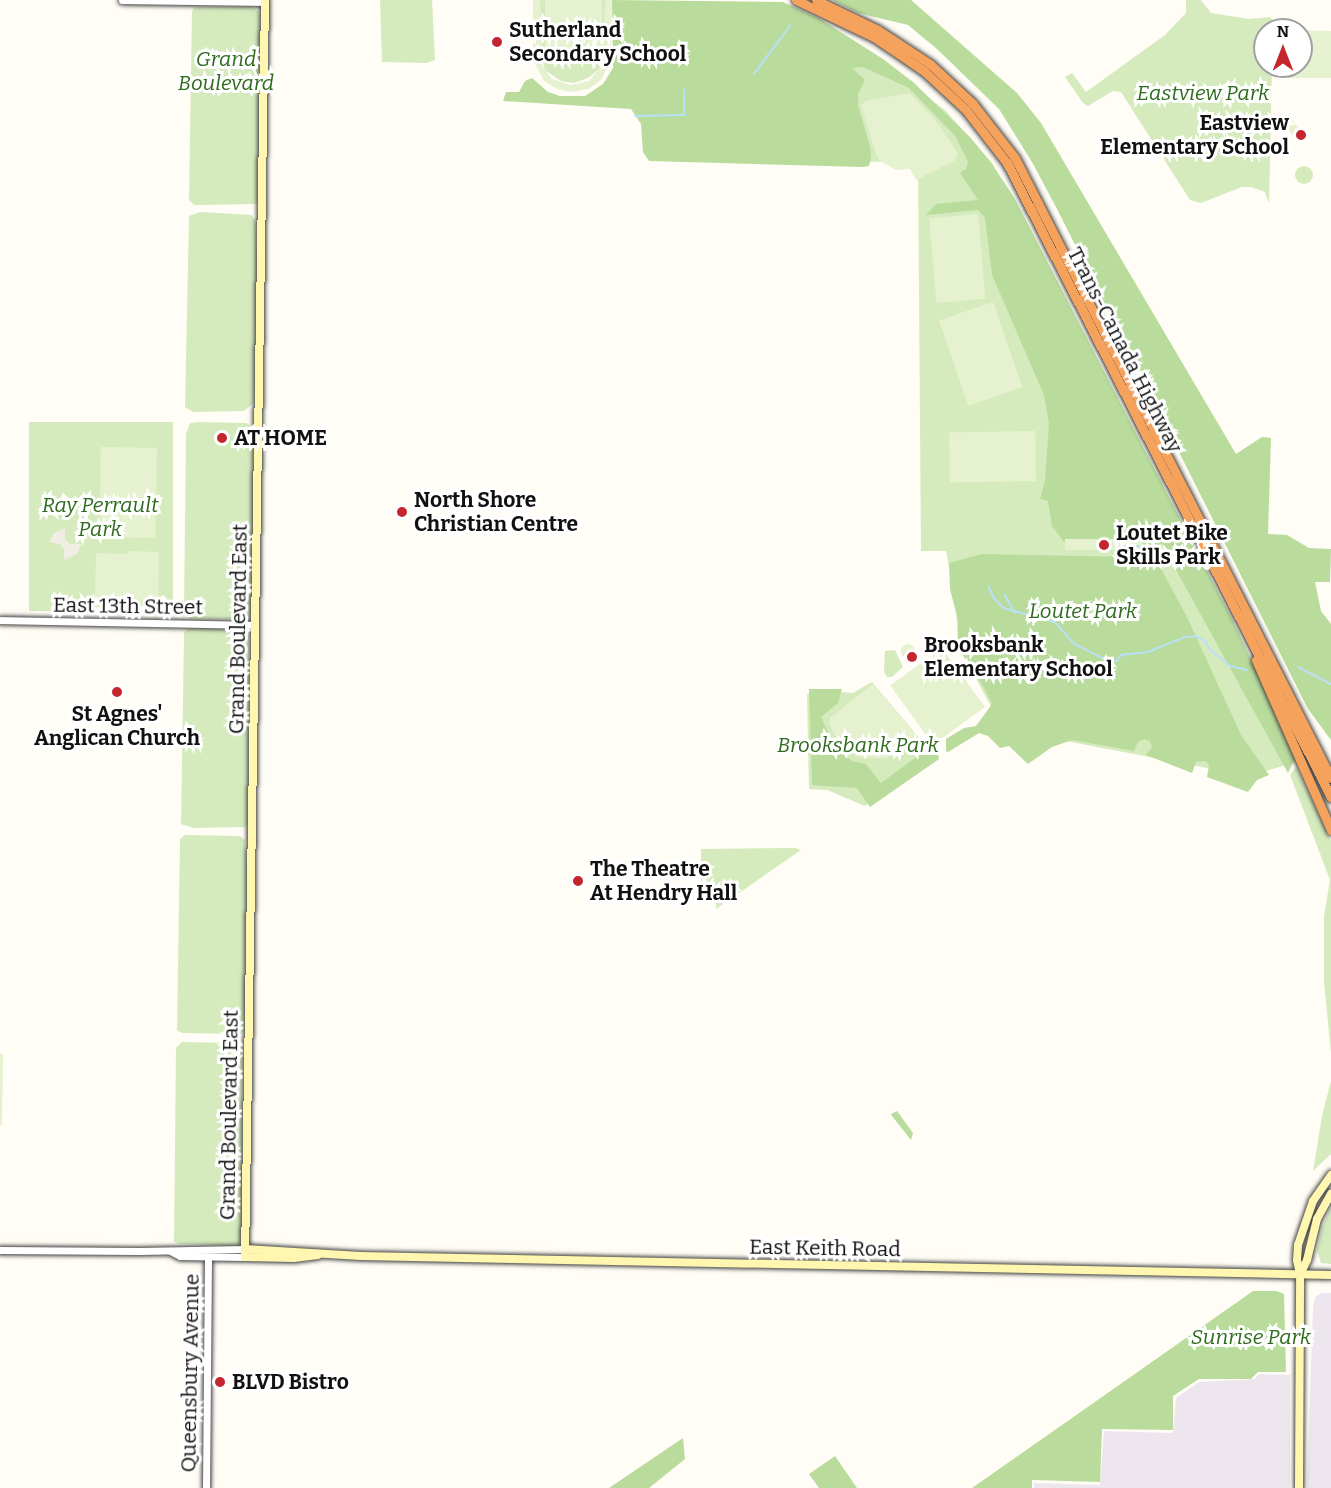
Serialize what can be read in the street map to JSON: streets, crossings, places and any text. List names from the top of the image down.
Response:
{
  "streets": {
    "highway": ["Trans-Canada Highway"],
    "main road": ["Grand Boulevard East", "East Keith Road"],
    "street": ["East 13th Street", "Queensbury Avenue"]
  },
  "crossings": [
    ["East 13th Street", "Grand Boulevard East"],
    ["Grand Boulevard East", "East Keith Road"],
    ["East Keith Road", "Queensbury Avenue"]
  ],
  "parks": [
    "Grand Boulevard",
    "Eastview Park",
    "Ray Perrault Park",
    "Loutet Park",
    "Brooksbank Park",
    "Sunrise Park"
  ],
  "places": [
    "Sutherland Secondary School",
    "Eastview Elementary School",
    "AT HOME",
    "North Shore Christian Centre",
    "Loutet Bike Skills Park",
    "Brooksbank Elementary School",
    "St Agnes' Anglican Church",
    "The Theatre At Hendry Hall",
    "BLVD Bistro"
  ],
  "north": "top"
}
